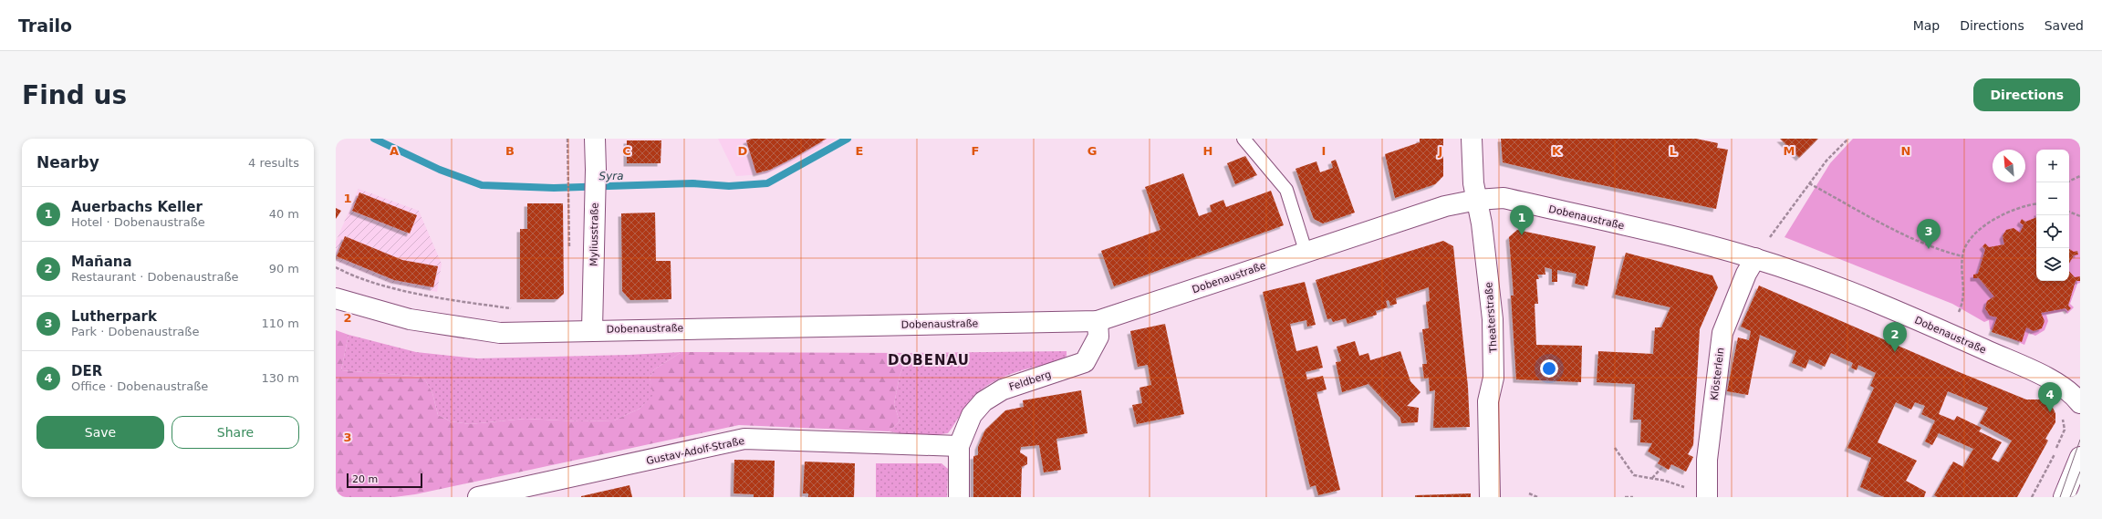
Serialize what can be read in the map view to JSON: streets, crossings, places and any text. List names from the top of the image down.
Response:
{
  "streets": {
    "street": [
      "Dobenaustraße",
      "Myliusstraße",
      "Theaterstraße",
      "Klösterlein",
      "Feldberg",
      "Gustav-Adolf-Straße"
    ]
  },
  "crossings": [
    ["Dobenaustraße", "Myliusstraße"],
    ["Dobenaustraße", "Theaterstraße"],
    ["Dobenaustraße", "Klösterlein"],
    ["Dobenaustraße", "Feldberg"],
    ["Feldberg", "Gustav-Adolf-Straße"]
  ],
  "districts": ["DOBENAU"],
  "water": ["Syra"],
  "scale_bar": "20 m",
  "north": "top left",
  "page": {
    "header": "Trailo",
    "nav": ["Map", "Directions", "Saved"],
    "buttons": [
      "Directions",
      ["Save", "Share"]
    ],
    "title": "Find us",
    "heading": ["Nearby", "4 results"],
    "map_buttons": ["+", "−"],
    "list": [
      {
        "mark": "1",
        "name": "Auerbachs Keller",
        "note": "Hotel · Dobenaustraße",
        "value": "40 m"
      },
      {
        "mark": "2",
        "name": "Mañana",
        "note": "Restaurant · Dobenaustraße",
        "value": "90 m"
      },
      {
        "mark": "3",
        "name": "Lutherpark",
        "note": "Park · Dobenaustraße",
        "value": "110 m"
      },
      {
        "mark": "4",
        "name": "DER",
        "note": "Office · Dobenaustraße",
        "value": "130 m"
      }
    ],
    "pins": [
      "1",
      "3",
      "2",
      "4"
    ],
    "scale": "20 m"
  },
  "grid": {
    "columns": [
      "A",
      "B",
      "C",
      "D",
      "E",
      "F",
      "G",
      "H",
      "I",
      "J",
      "K",
      "L",
      "M",
      "N"
    ],
    "rows": ["1", "2", "3"]
  }
}
